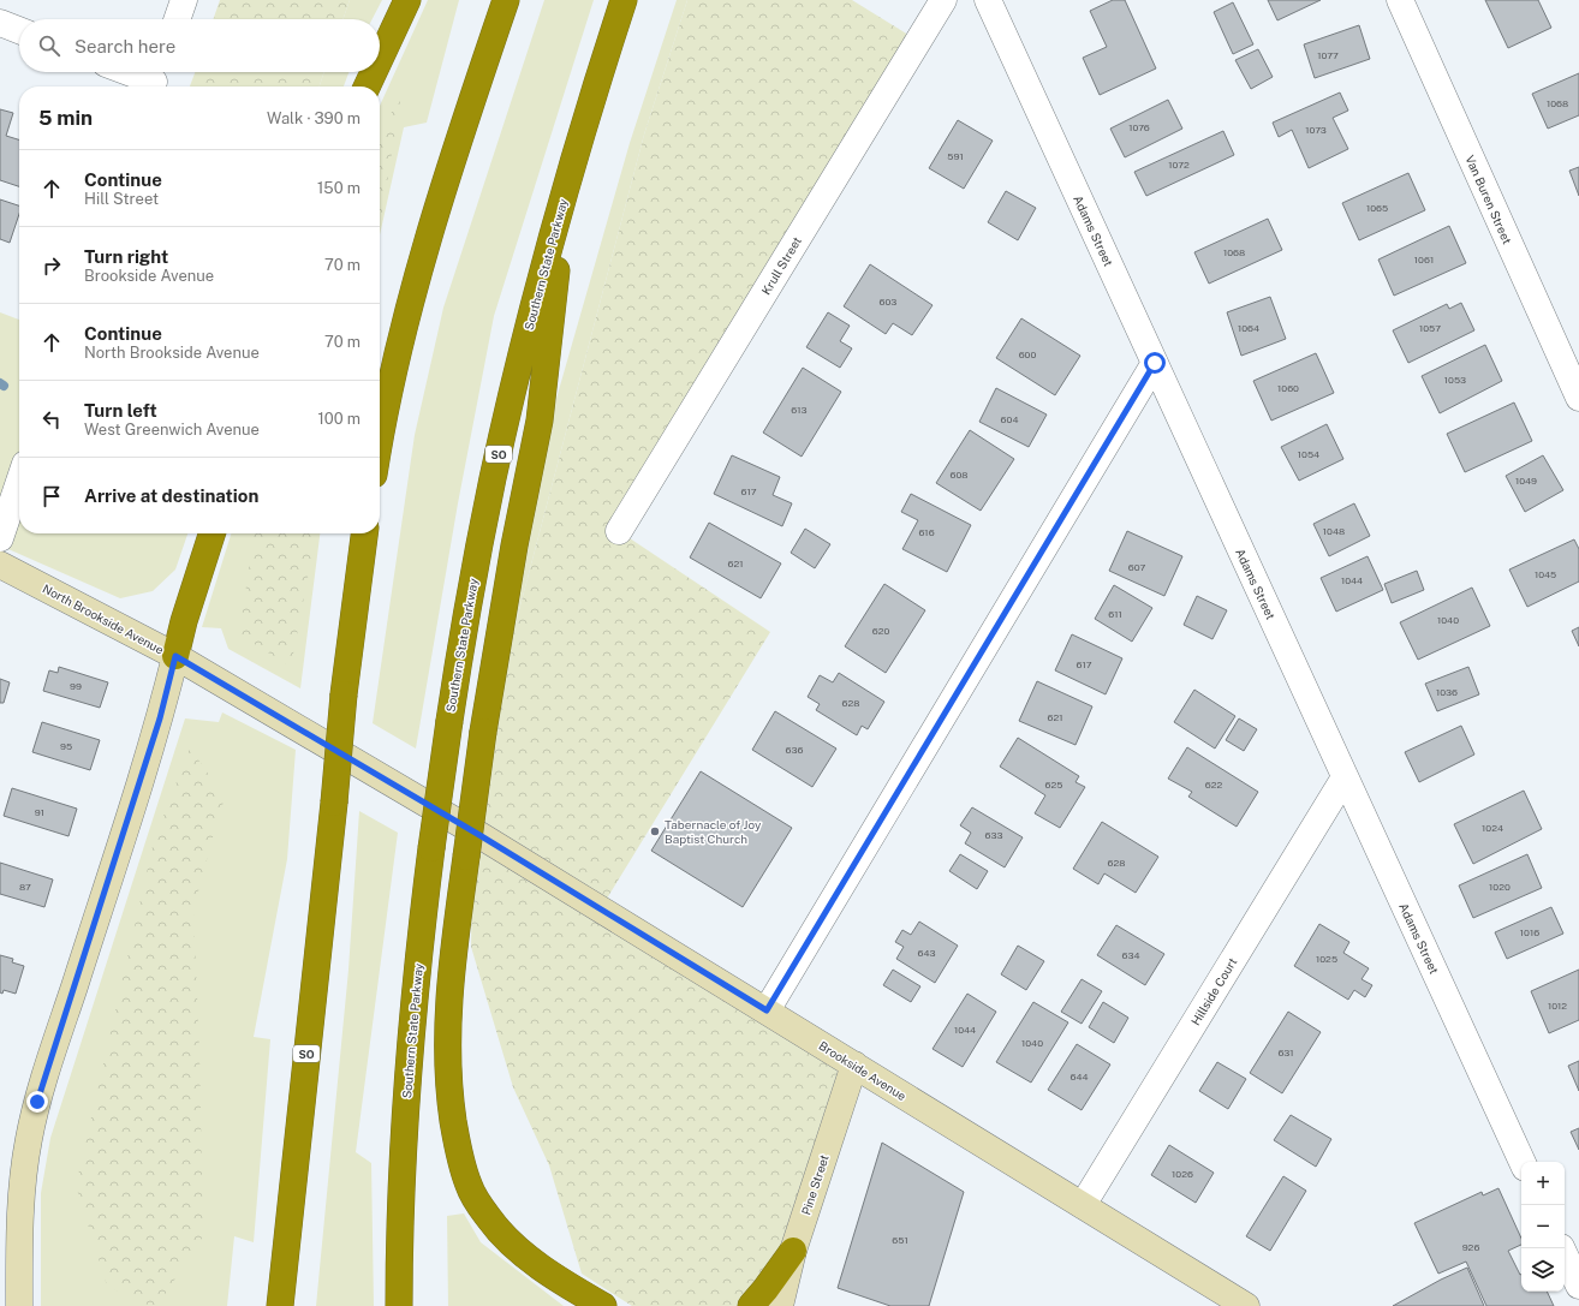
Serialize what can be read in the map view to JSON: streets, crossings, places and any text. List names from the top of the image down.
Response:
{
  "streets": {
    "highway": ["Southern State Parkway", "SO"],
    "main road": ["North Brookside Avenue", "Brookside Avenue", "Pine Street"],
    "street": [
      "Van Buren Street",
      "Adams Street",
      "Krull Street",
      "Hillside Court"
    ]
  },
  "crossings": [
    ["Adams Street", "Hillside Court"],
    ["North Brookside Avenue", "Brookside Avenue"],
    ["Hillside Court", "Brookside Avenue"],
    ["Brookside Avenue", "Pine Street"]
  ],
  "places": ["Tabernacle of Joy Baptist Church"],
  "house_numbers": [
    "1077",
    "1068",
    "1076",
    "1073",
    "591",
    "1072",
    "1065",
    "1068",
    "1061",
    "603",
    "1064",
    "1057",
    "600",
    "1053",
    "1060",
    "613",
    "604",
    "1054",
    "608",
    "1049",
    "617",
    "1048",
    "616",
    "621",
    "607",
    "1045",
    "1044",
    "611",
    "1040",
    "620",
    "617",
    "99",
    "1036",
    "628",
    "621",
    "95",
    "636",
    "625",
    "622",
    "91",
    "1024",
    "633",
    "628",
    "87",
    "1020",
    "1016",
    "643",
    "634",
    "1025",
    "1012",
    "1044",
    "1040",
    "631",
    "644",
    "1026",
    "651",
    "926"
  ],
  "page": {
    "search": "Search here",
    "heading": ["5 min", "Walk · 390 m"],
    "list": [
      ["Continue", "Hill Street", "150 m"],
      ["Turn right", "Brookside Avenue", "70 m"],
      ["Continue", "North Brookside Avenue", "70 m"],
      ["Turn left", "West Greenwich Avenue", "100 m"],
      "Arrive at destination"
    ],
    "map_buttons": ["+", "−"]
  }
}
